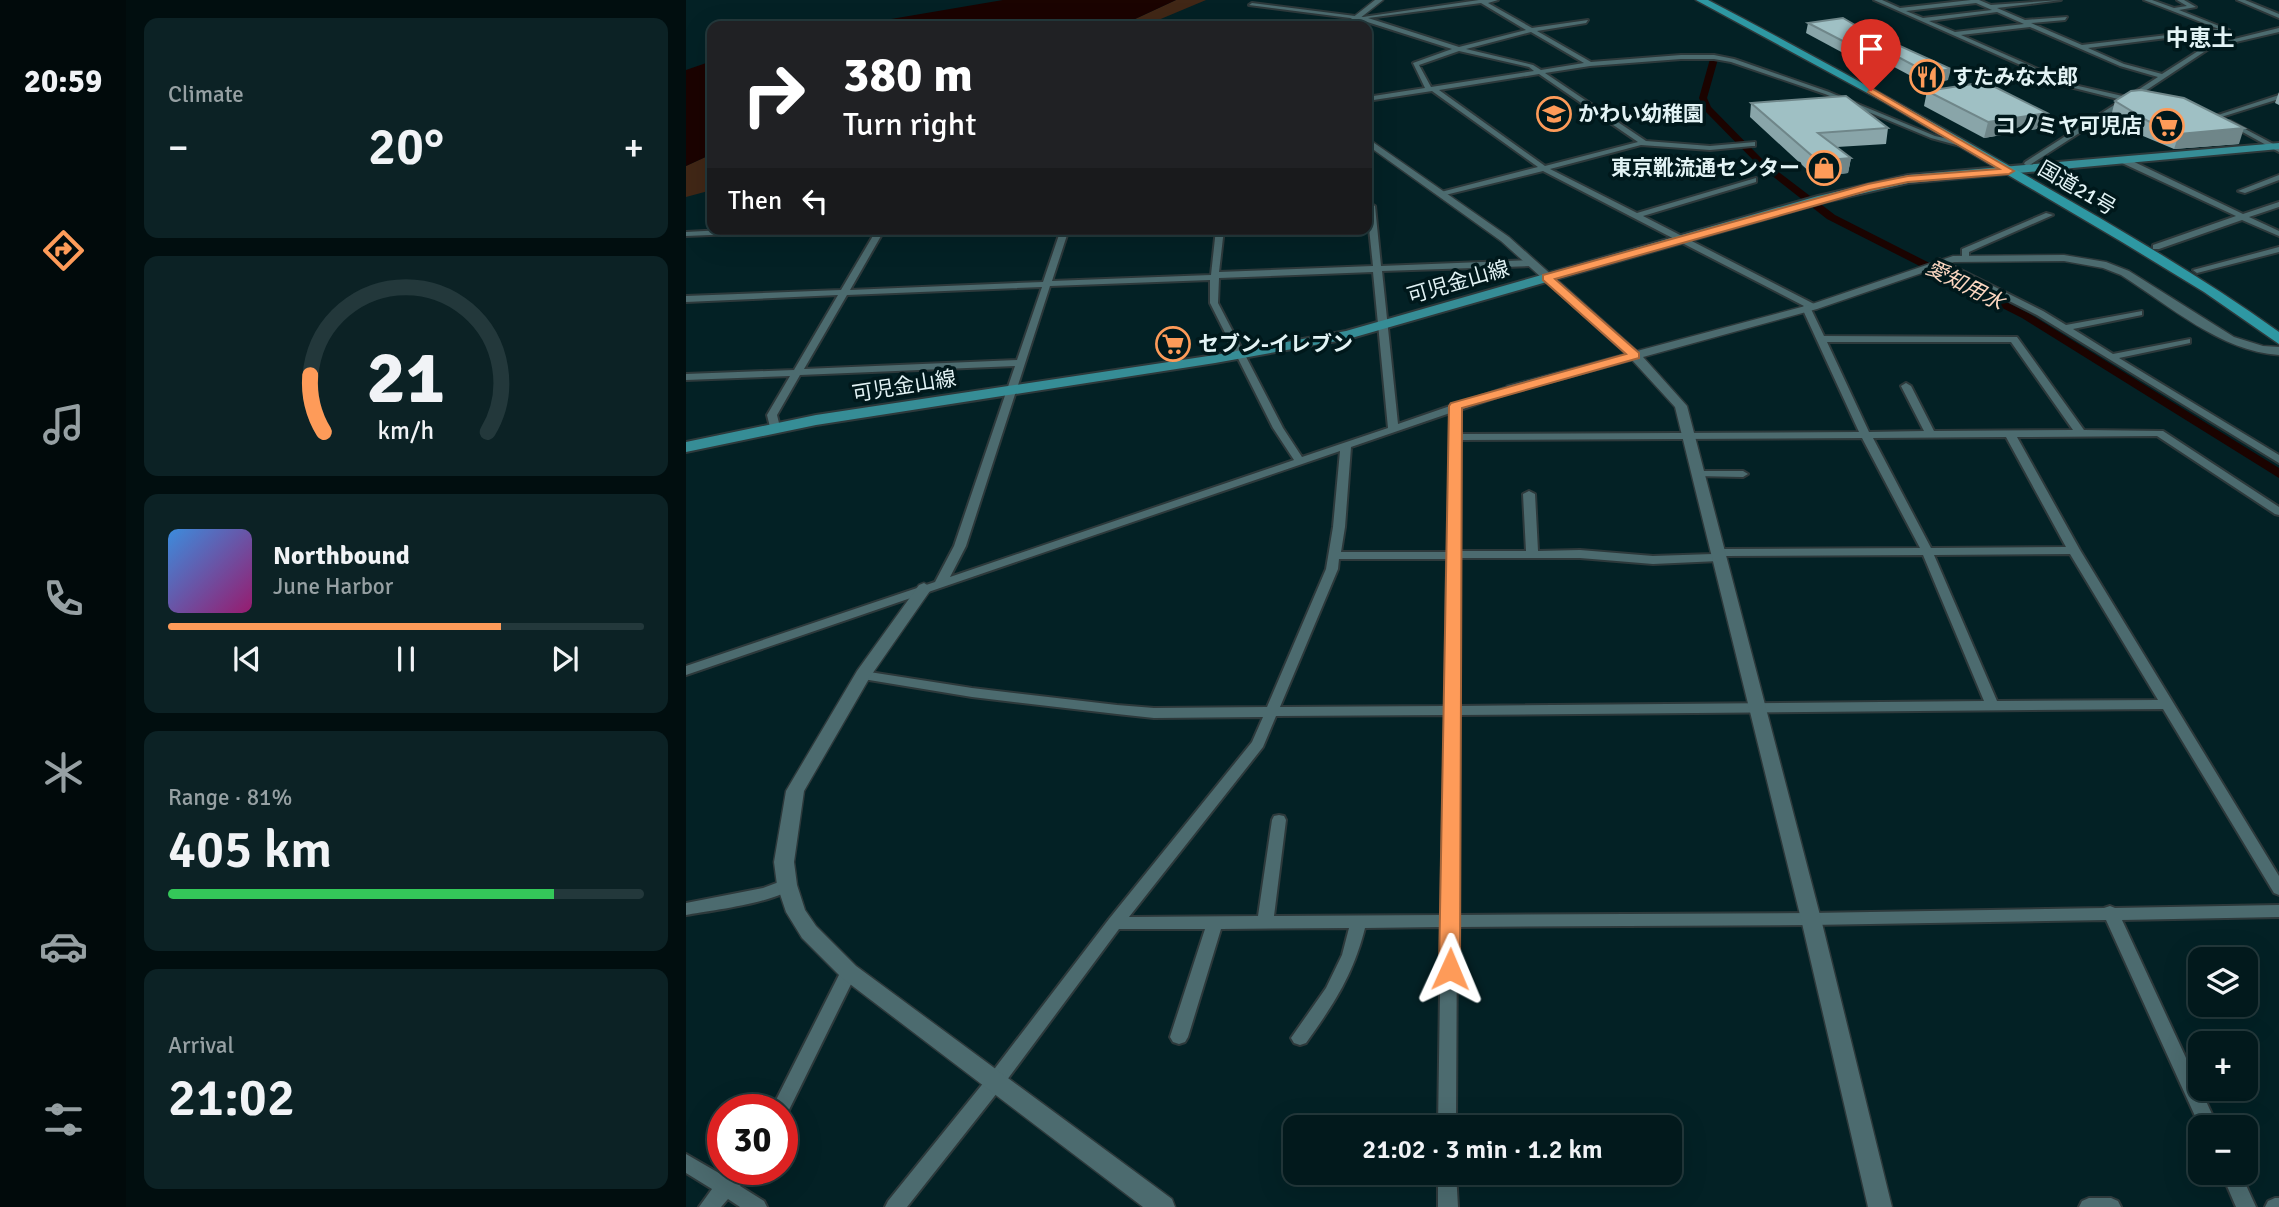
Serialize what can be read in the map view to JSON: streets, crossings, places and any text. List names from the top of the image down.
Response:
{
  "streets": {
    "highway": ["国道21号"],
    "main road": ["可児金山線"]
  },
  "crossings": [
    ["国道21号", "可児金山線"]
  ],
  "districts": ["中恵土"],
  "water": ["愛知用水"],
  "places": {
    "restaurant": ["すたみな太郎"],
    "school or university": ["かわい幼稚園"],
    "supermarket": ["コノミヤ可児店", "セブン-イレブン"],
    "shop": ["東京靴流通センター"]
  },
  "page": {
    "tabs": "20:59",
    "tile": [
      "Climate",
      ["Range · 81%", "405 km"],
      ["Arrival", "21:02"]
    ],
    "turn": ["380 m", "Turn right"],
    "heat": ["−", "20°", "+"],
    "then": "Then",
    "song": ["Northbound", "June Harbor"],
    "map_buttons": ["+", "−"],
    "limit": "30",
    "trip": "21:02 · 3 min · 1.2 km",
    "gauge": ["21", "km/h"]
  }
}
